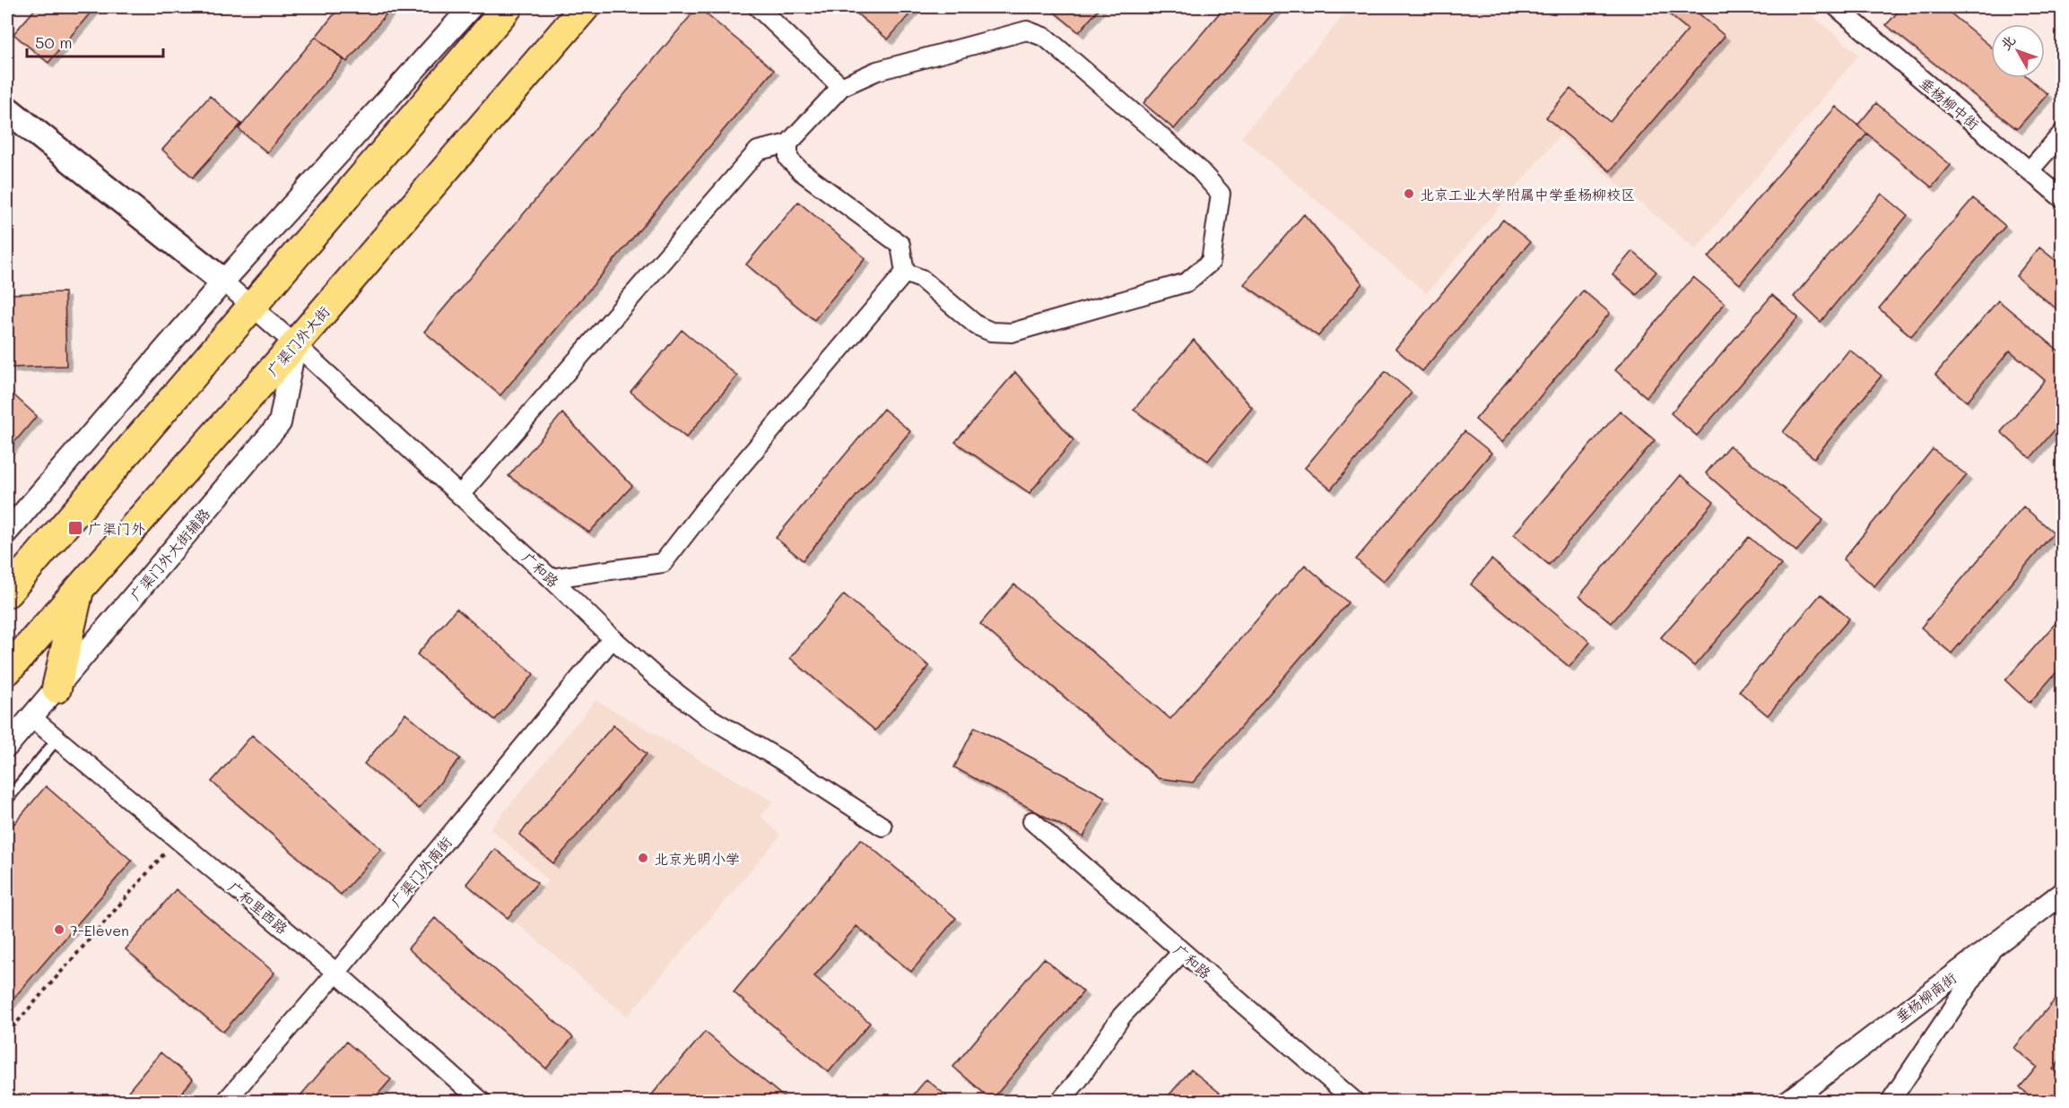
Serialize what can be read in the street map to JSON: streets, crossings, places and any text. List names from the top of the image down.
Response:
{
  "streets": {
    "main road": ["广渠门外大街"],
    "street": [
      "垂杨柳中街",
      "广渠门外大街辅路",
      "广和路",
      "广渠门外南街",
      "广和里西路",
      "垂杨柳南街"
    ]
  },
  "crossings": [
    ["广渠门外大街", "广渠门外大街辅路"],
    ["广渠门外大街", "广和路"],
    ["广渠门外大街辅路", "广和路"],
    ["广渠门外大街辅路", "广和里西路"],
    ["广和路", "广渠门外南街"],
    ["广渠门外南街", "广和里西路"]
  ],
  "places": {
    "other": ["北京工业大学附属中学垂杨柳校区", "北京光明小学", "7-Eleven"],
    "transit": ["广渠门外"]
  },
  "scale_bar": "50 m",
  "north": "top left"
}
